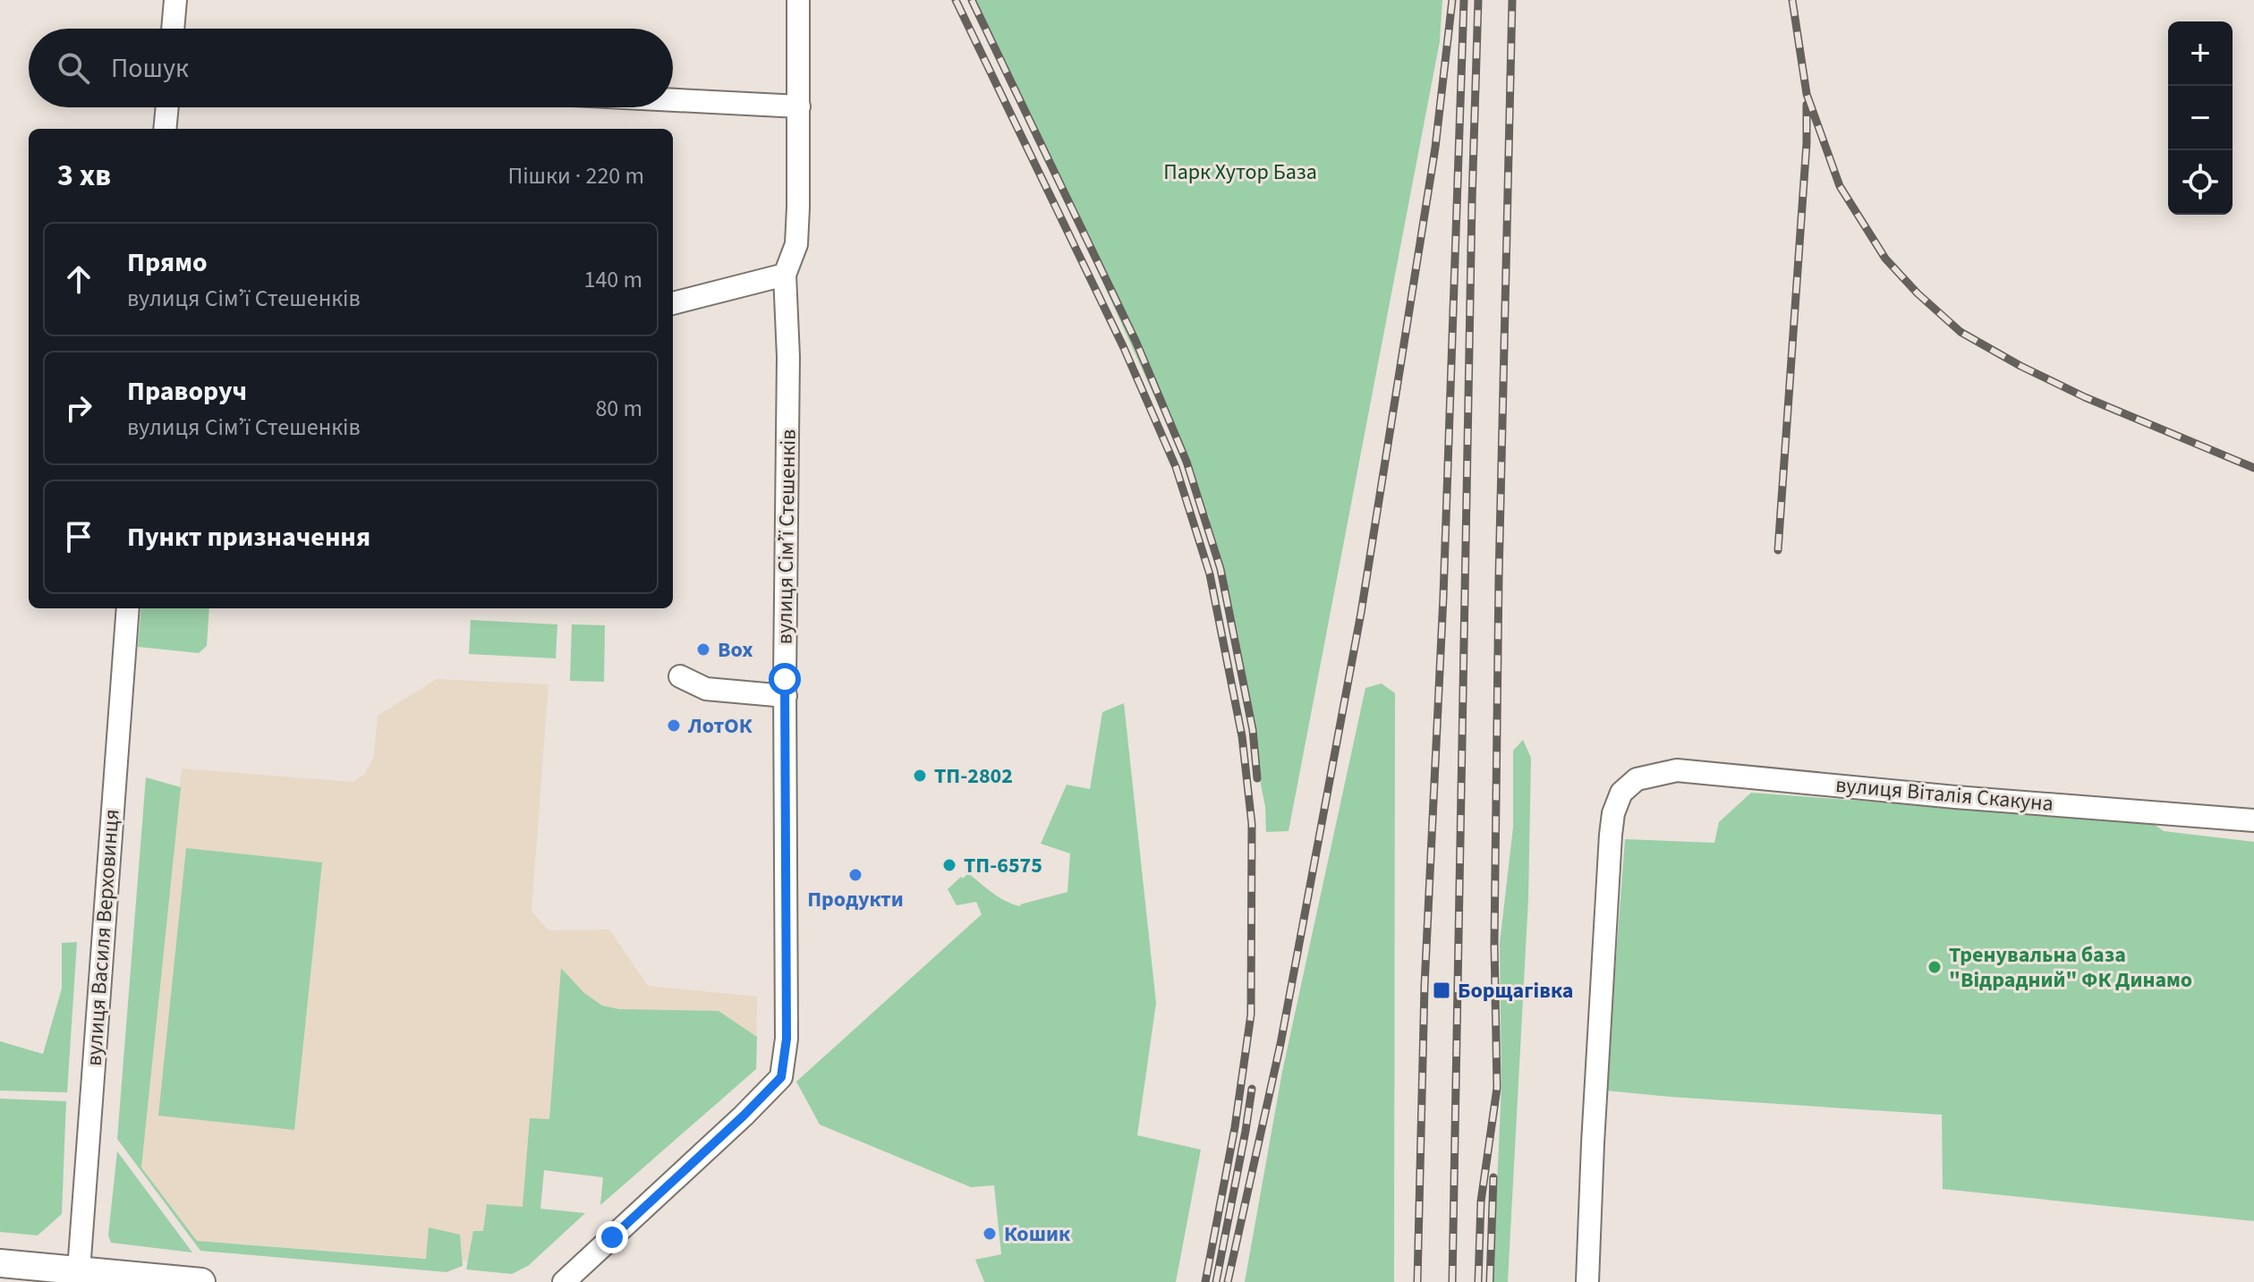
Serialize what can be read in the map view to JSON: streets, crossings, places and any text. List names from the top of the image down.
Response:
{
  "streets": {
    "street": ["вулиця Сімʼї Стешенків", "вулиця Віталія Скакуна", "вулиця Василя Верховинця"]
  },
  "parks": ["Парк Хутор База"],
  "places": {
    "other": [
      "Box",
      "ЛотОК",
      "ТП-2802",
      "ТП-6575",
      "Продукти",
      "Тренувальна база \"Відрадний\" ФК Динамо",
      "Кошик"
    ],
    "transit": ["Борщагівка"]
  },
  "page": {
    "map_buttons": ["+", "−"],
    "search": "Пошук",
    "heading": ["3 хв", "Пішки · 220 m"],
    "list": [
      ["Прямо", "вулиця Сімʼї Стешенків", "140 m"],
      ["Праворуч", "вулиця Сімʼї Стешенків", "80 m"],
      "Пункт призначення"
    ]
  }
}
